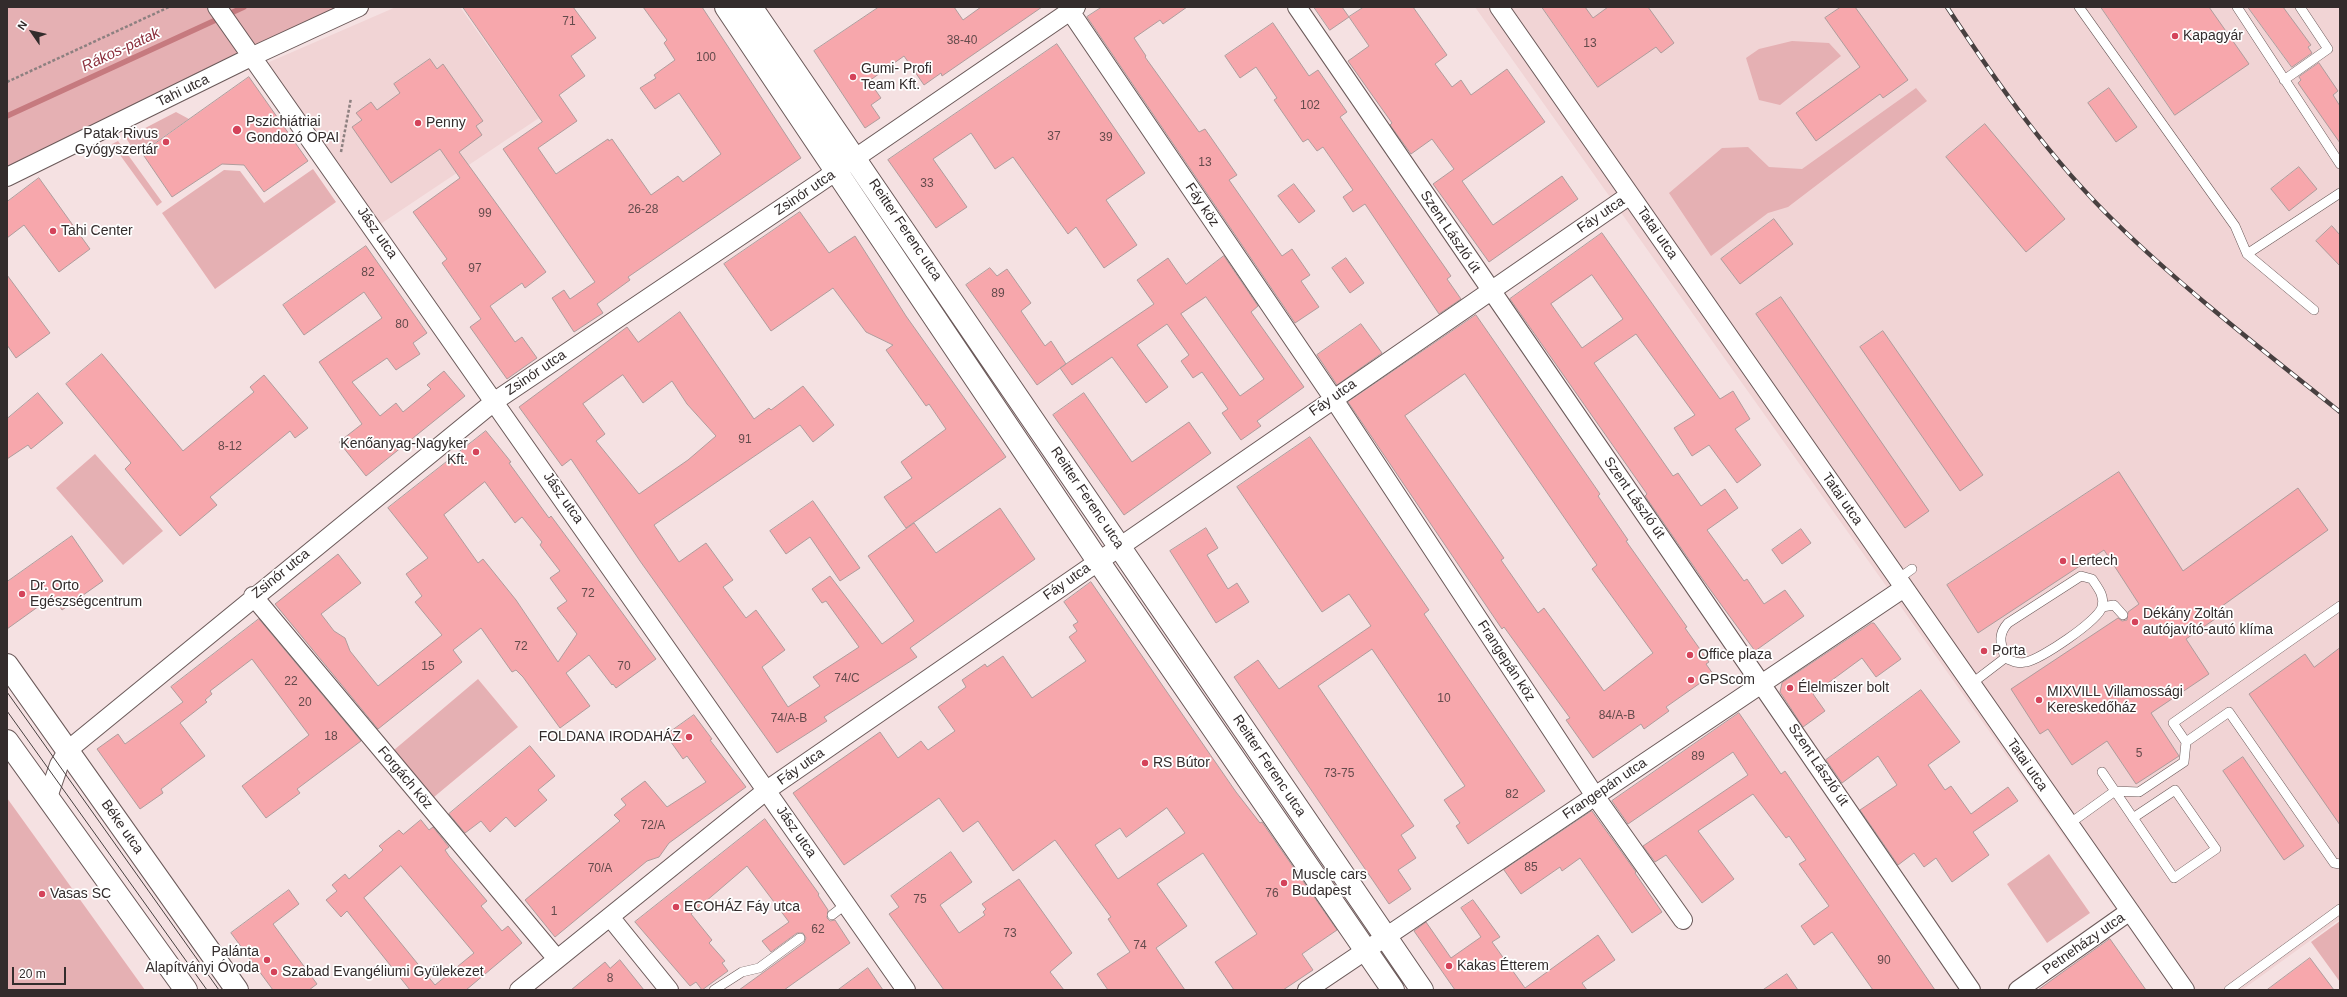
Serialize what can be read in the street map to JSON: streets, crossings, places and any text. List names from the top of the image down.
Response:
{
  "streets": {
    "street": [
      "Tahi utca",
      "Zsinór utca",
      "Fáy köz",
      "Fáy utca",
      "Reitter Ferenc utca",
      "Szent László út",
      "Jász utca",
      "Tatai utca",
      "Frangepán köz",
      "Forgách köz",
      "Frangepán utca",
      "Béke utca",
      "Petneházy utca"
    ]
  },
  "crossings": [
    ["Tahi utca", "Jász utca"],
    ["Zsinór utca", "Fáy köz"],
    ["Zsinór utca", "Reitter Ferenc utca"],
    ["Zsinór utca", "Jász utca"],
    ["Zsinór utca", "Forgách köz"],
    ["Zsinór utca", "Béke utca"],
    ["Fáy köz", "Fáy utca"],
    ["Fáy köz", "Frangepán köz"],
    ["Fáy utca", "Reitter Ferenc utca"],
    ["Fáy utca", "Szent László út"],
    ["Fáy utca", "Jász utca"],
    ["Fáy utca", "Tatai utca"],
    ["Fáy utca", "Frangepán köz"],
    ["Fáy utca", "Forgách köz"],
    ["Reitter Ferenc utca", "Frangepán utca"],
    ["Szent László út", "Frangepán utca"],
    ["Tatai utca", "Frangepán utca"],
    ["Tatai utca", "Petneházy utca"],
    ["Frangepán köz", "Frangepán utca"]
  ],
  "water": ["Rákos-patak"],
  "places": [
    "Kapagyár",
    "Gumi- Profi Team Kft.",
    "Penny",
    "Pszichiátriai Gondozó OPAI",
    "Patak Rivus Gyógyszertár",
    "Tahi Center",
    "Kenőanyag-Nagyker Kft.",
    "Lertech",
    "Dr. Orto Egészségcentrum",
    "Dékány Zoltán autójavító-autó klíma",
    "Porta",
    "Office plaza",
    "GPScom",
    "Élelmiszer bolt",
    "MIXVILL Villamossági Kereskedőház",
    "FOLDANA IRODAHÁZ",
    "RS Bútor",
    "Muscle cars Budapest",
    "Vasas SC",
    "ECOHÁZ Fáy utca",
    "Palánta Alapítványi Óvoda",
    "Kakas Étterem",
    "Szabad Evangéliumi Gyülekezet"
  ],
  "house_numbers": [
    "71",
    "38-40",
    "13",
    "100",
    "102",
    "37",
    "39",
    "13",
    "33",
    "26-28",
    "99",
    "97",
    "82",
    "89",
    "80",
    "91",
    "8-12",
    "72",
    "72",
    "15",
    "70",
    "74/C",
    "22",
    "10",
    "20",
    "84/A-B",
    "74/A-B",
    "18",
    "5",
    "89",
    "73-75",
    "82",
    "72/A",
    "85",
    "70/A",
    "76",
    "75",
    "1",
    "62",
    "73",
    "74",
    "90",
    "8"
  ],
  "scale_bar": "20 m",
  "north": "top left"
}
